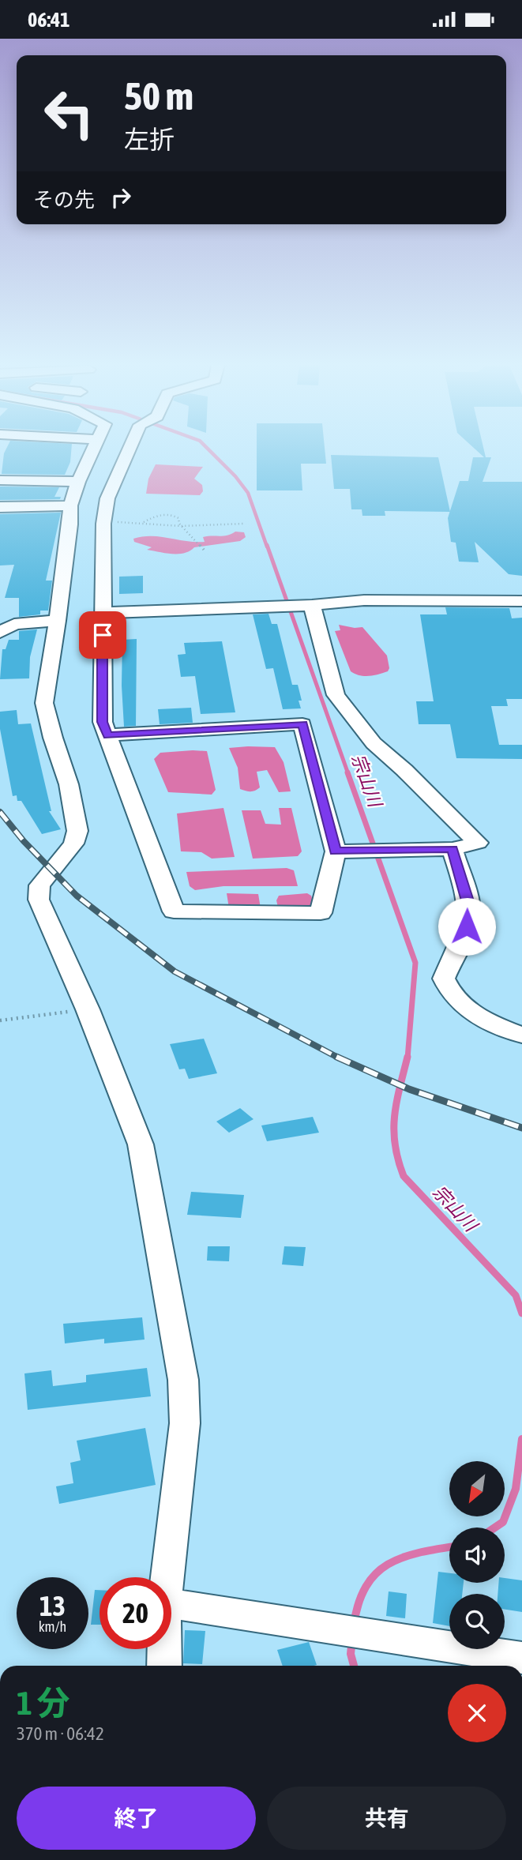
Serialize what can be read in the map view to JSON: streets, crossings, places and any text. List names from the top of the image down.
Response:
{
  "water": ["宗山川"],
  "north": "bottom left",
  "page": {
    "status": "06:41",
    "turn": ["50 m", "左折"],
    "then": "その先",
    "speed": "13 km/h",
    "limit": "20",
    "heading": ["1 分", "370 m · 06:42"],
    "buttons": ["終了", "共有"]
  }
}
